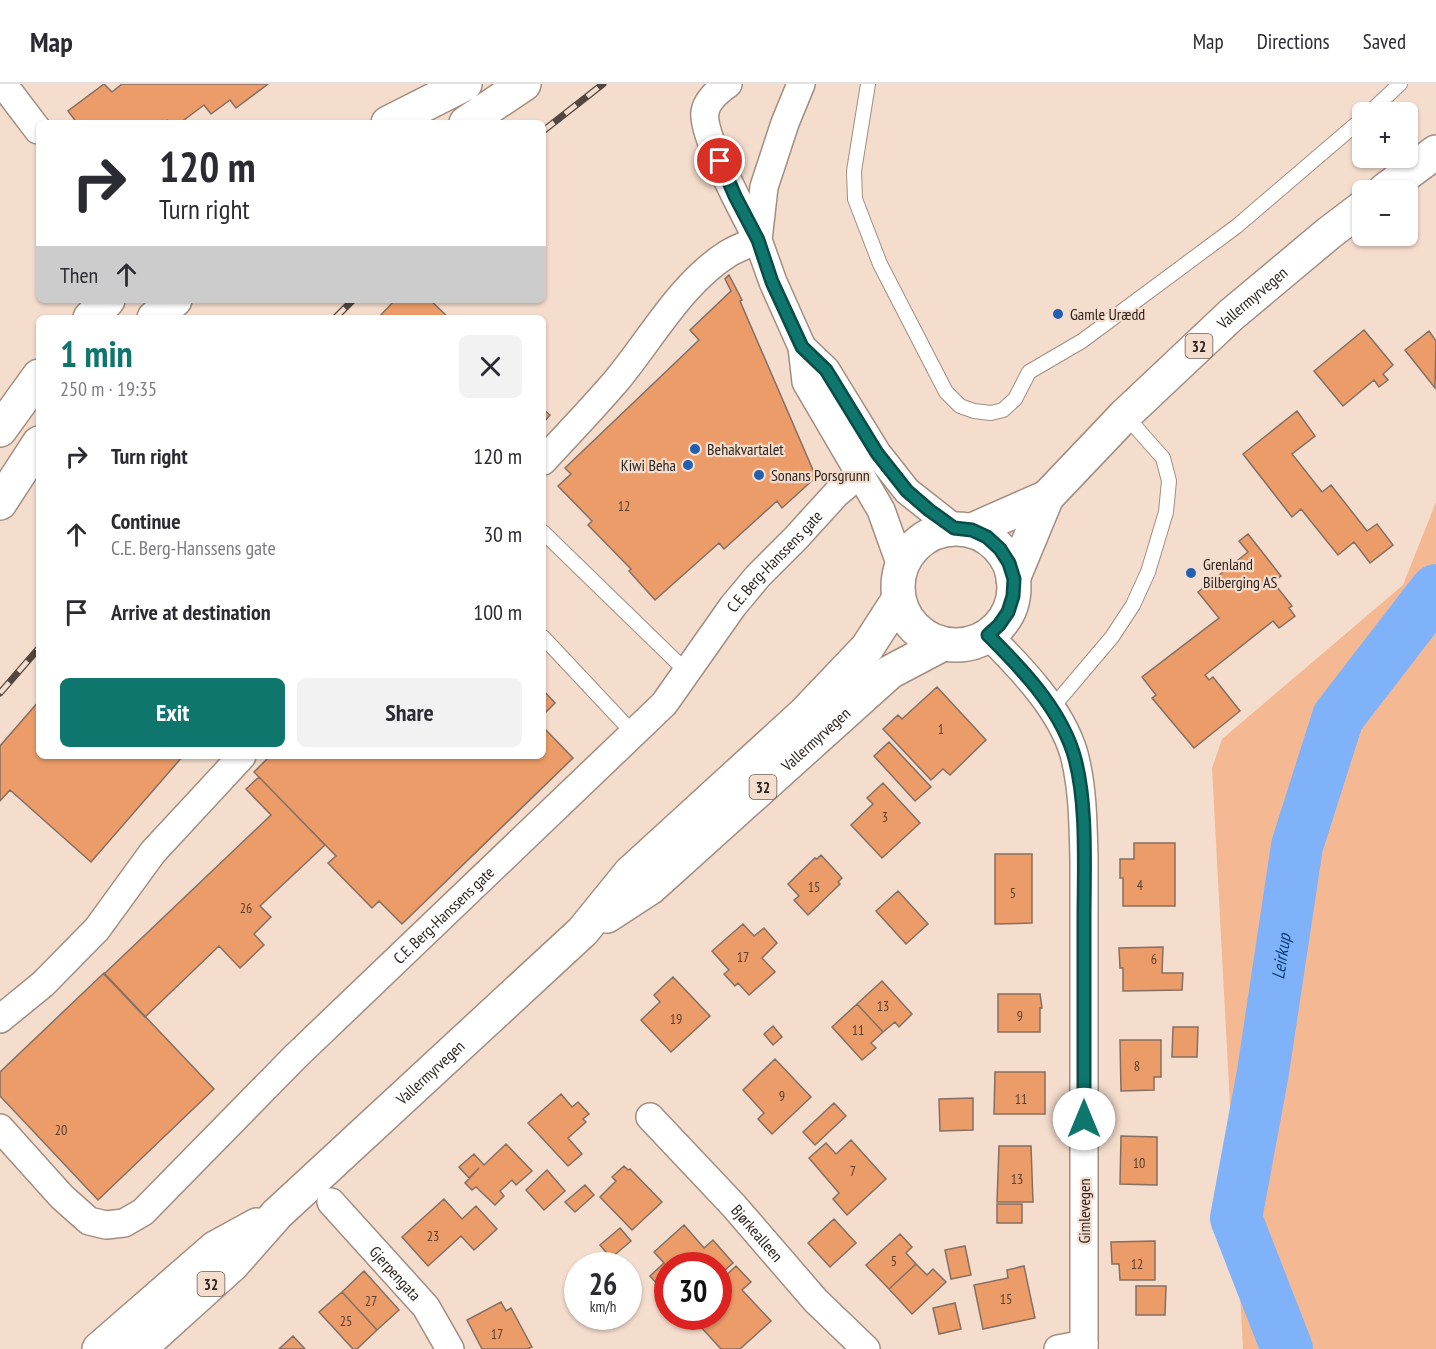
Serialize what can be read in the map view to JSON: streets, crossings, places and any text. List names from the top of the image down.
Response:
{
  "streets": {
    "main road": ["Vallermyrvegen", "32"],
    "street": [
      "C.E. Berg-Hanssens gate",
      "Gimlevegen",
      "Bjørkealleen",
      "Gjerpengata"
    ]
  },
  "crossings": [
    ["Vallermyrvegen", "32"],
    ["Vallermyrvegen", "Gimlevegen"],
    ["32", "Gimlevegen"]
  ],
  "water": ["Leirkup"],
  "places": [
    "Gamle Urædd",
    "Behakvartalet",
    "Kiwi Beha",
    "Sonans Porsgrunn",
    "Grenland Bilberging AS"
  ],
  "house_numbers": [
    "12",
    "1",
    "3",
    "4",
    "15",
    "5",
    "26",
    "17",
    "6",
    "13",
    "9",
    "19",
    "11",
    "8",
    "9",
    "11",
    "20",
    "10",
    "7",
    "13",
    "23",
    "5",
    "12",
    "15",
    "27",
    "25",
    "17"
  ],
  "page": {
    "header": "Map",
    "nav": ["Map", "Directions", "Saved"],
    "map_buttons": ["+", "−"],
    "turn": ["120 m", "Turn right"],
    "then": "Then",
    "heading": ["1 min", "250 m · 19:35"],
    "list": [
      {
        "name": "Turn right",
        "value": "120 m"
      },
      {
        "name": "Continue",
        "note": "C.E. Berg-Hanssens gate",
        "value": "30 m"
      },
      {
        "name": "Arrive at destination",
        "value": "100 m"
      }
    ],
    "buttons": ["Exit", "Share"],
    "speed": "26 km/h",
    "limit": "30"
  }
}
